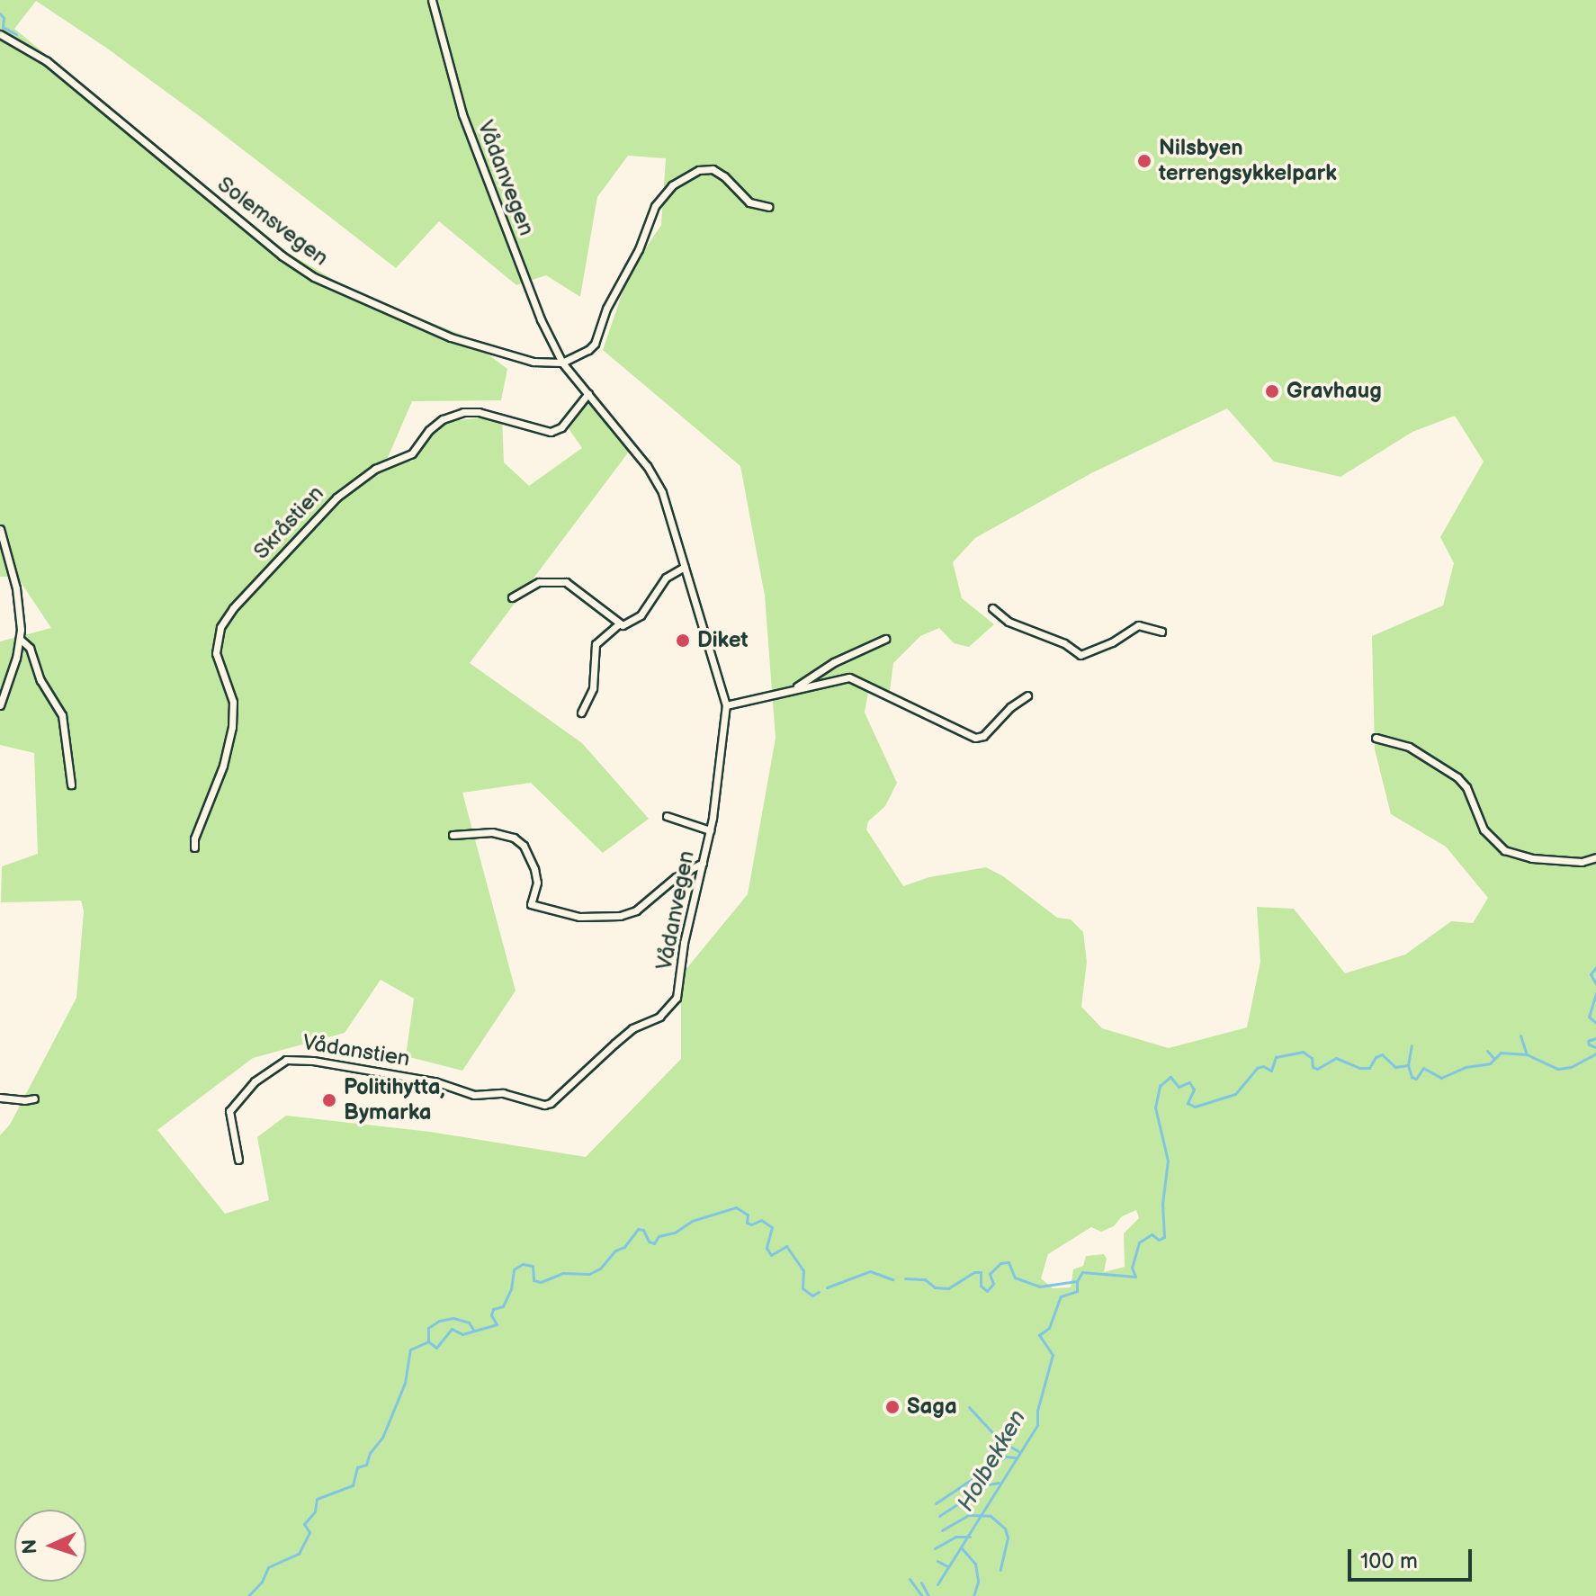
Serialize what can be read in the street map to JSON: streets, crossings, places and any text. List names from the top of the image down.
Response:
{
  "streets": {
    "street": [
      "Vådanvegen",
      "Solemsvegen",
      "Skråstien",
      "Vådanstien"
    ]
  },
  "crossings": [
    ["Vådanvegen", "Solemsvegen"],
    ["Vådanvegen", "Skråstien"],
    ["Vådanvegen", "Vådanstien"]
  ],
  "water": ["Holbekken"],
  "places": [
    "Nilsbyen terrengsykkelpark",
    "Gravhaug",
    "Diket",
    "Politihytta, Bymarka",
    "Saga"
  ],
  "scale_bar": "100 m",
  "north": "left"
}
